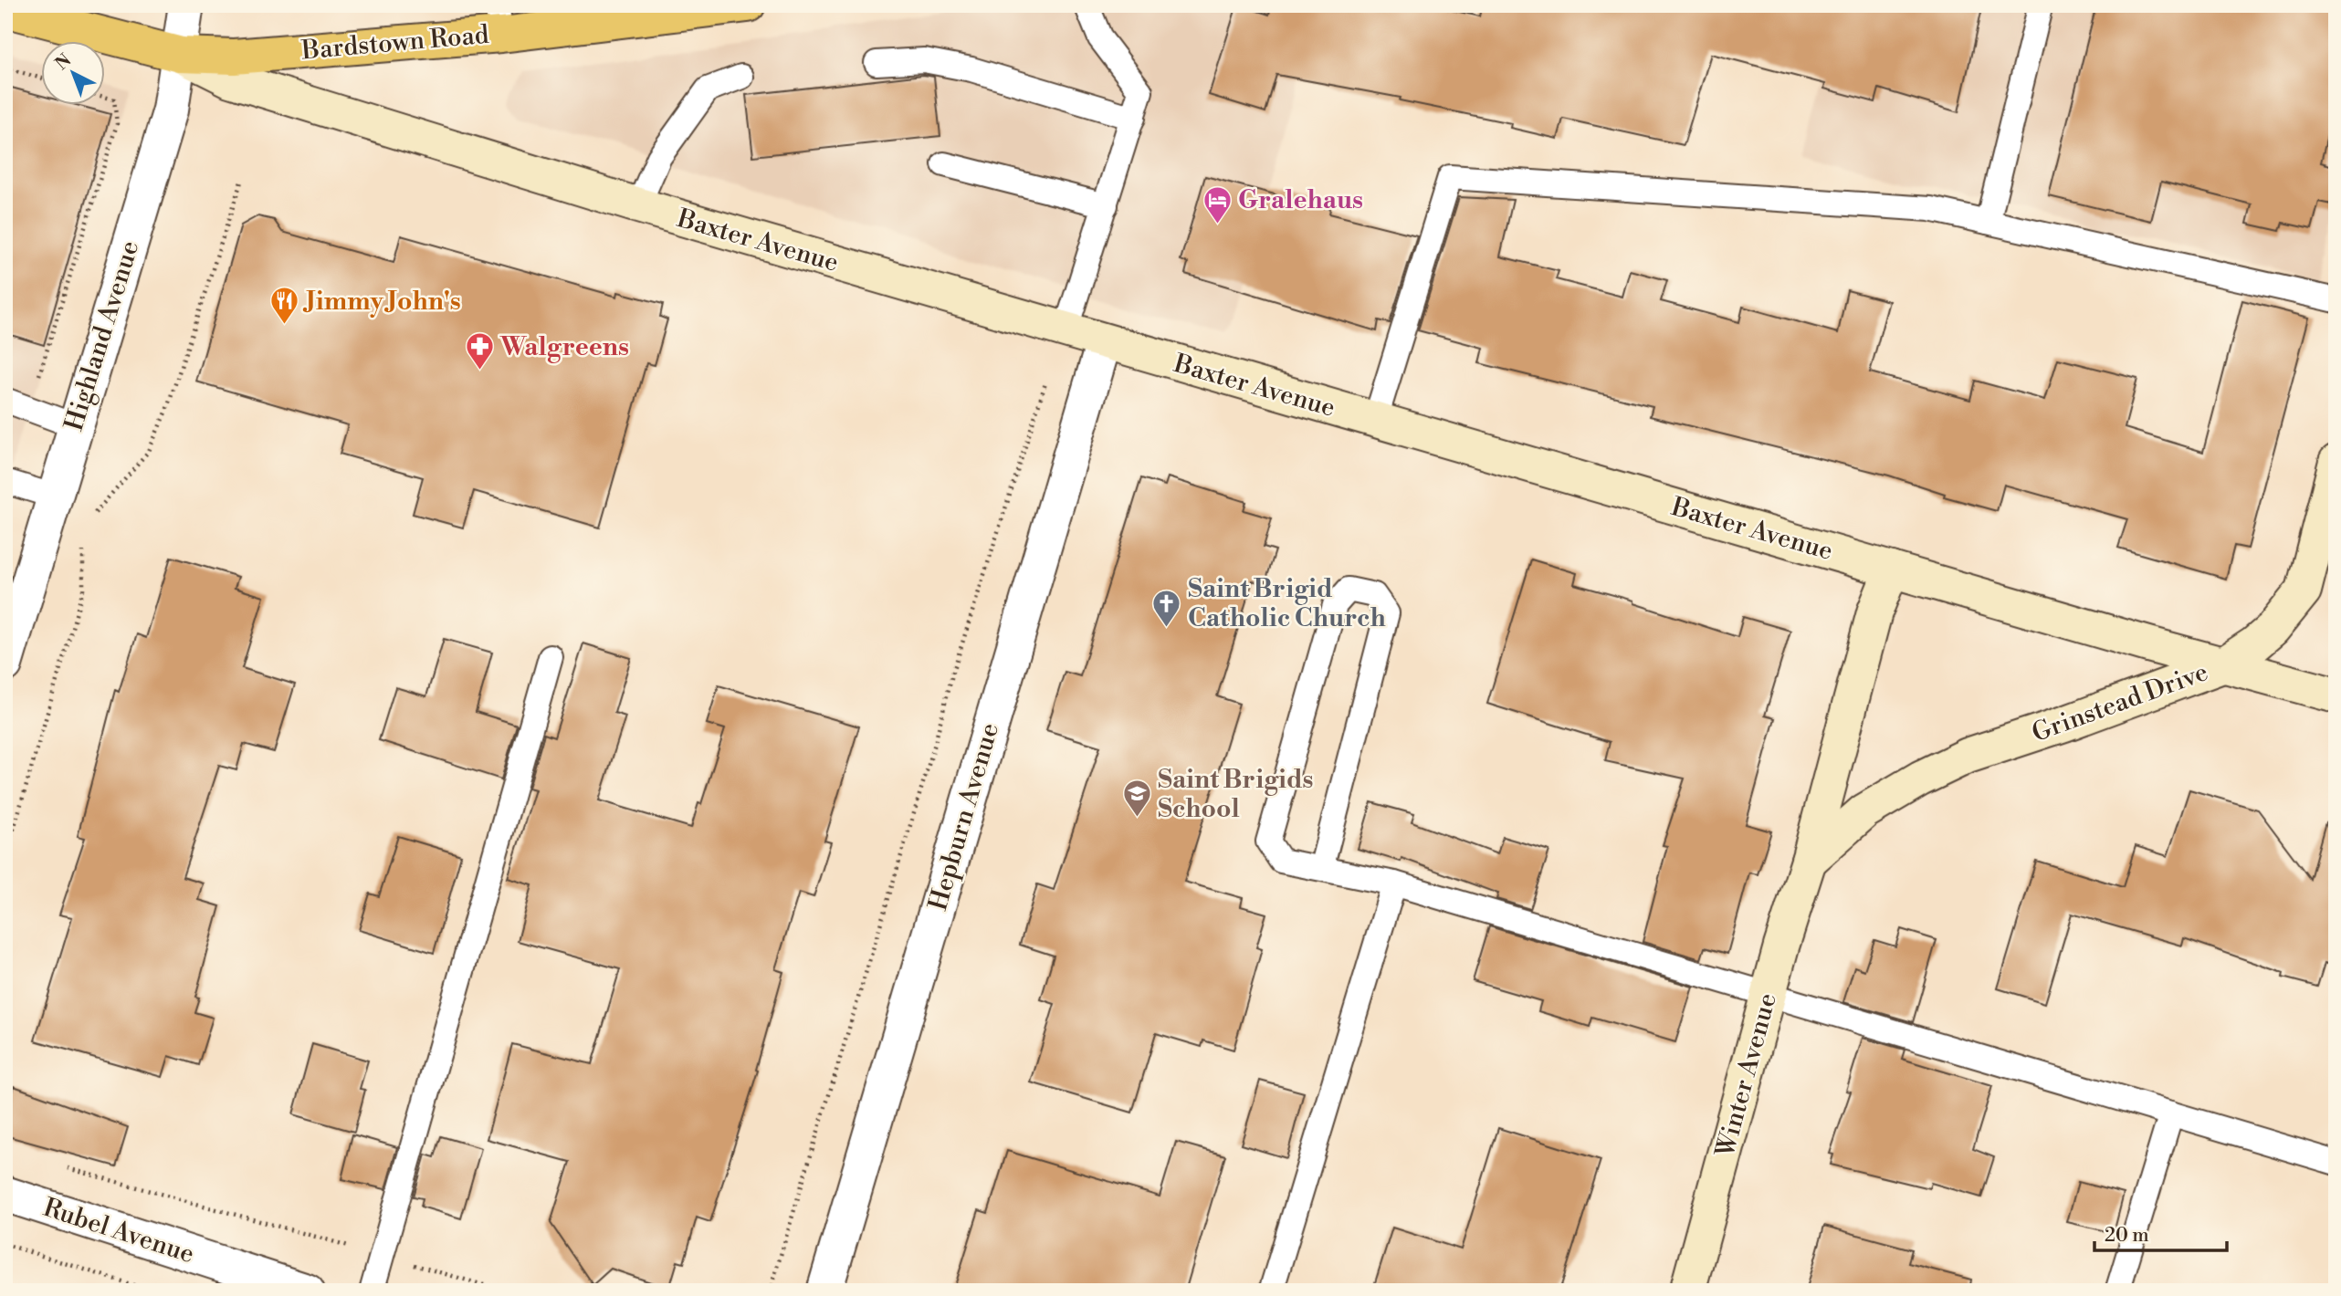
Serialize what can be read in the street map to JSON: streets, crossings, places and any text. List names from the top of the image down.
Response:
{
  "streets": {
    "main road": [
      "Bardstown Road",
      "Baxter Avenue",
      "Grinstead Drive",
      "Winter Avenue"
    ],
    "street": ["Highland Avenue", "Hepburn Avenue", "Rubel Avenue"]
  },
  "crossings": [
    ["Bardstown Road", "Baxter Avenue"],
    ["Baxter Avenue", "Highland Avenue"],
    ["Baxter Avenue", "Grinstead Drive"],
    ["Baxter Avenue", "Hepburn Avenue"],
    ["Baxter Avenue", "Winter Avenue"],
    ["Grinstead Drive", "Winter Avenue"]
  ],
  "places": {
    "hotel": ["Gralehaus"],
    "restaurant": ["Jimmy John's"],
    "pharmacy": ["Walgreens"],
    "church": ["Saint Brigid Catholic Church"],
    "school or university": ["Saint Brigids School"]
  },
  "scale_bar": "20 m",
  "north": "top left"
}
